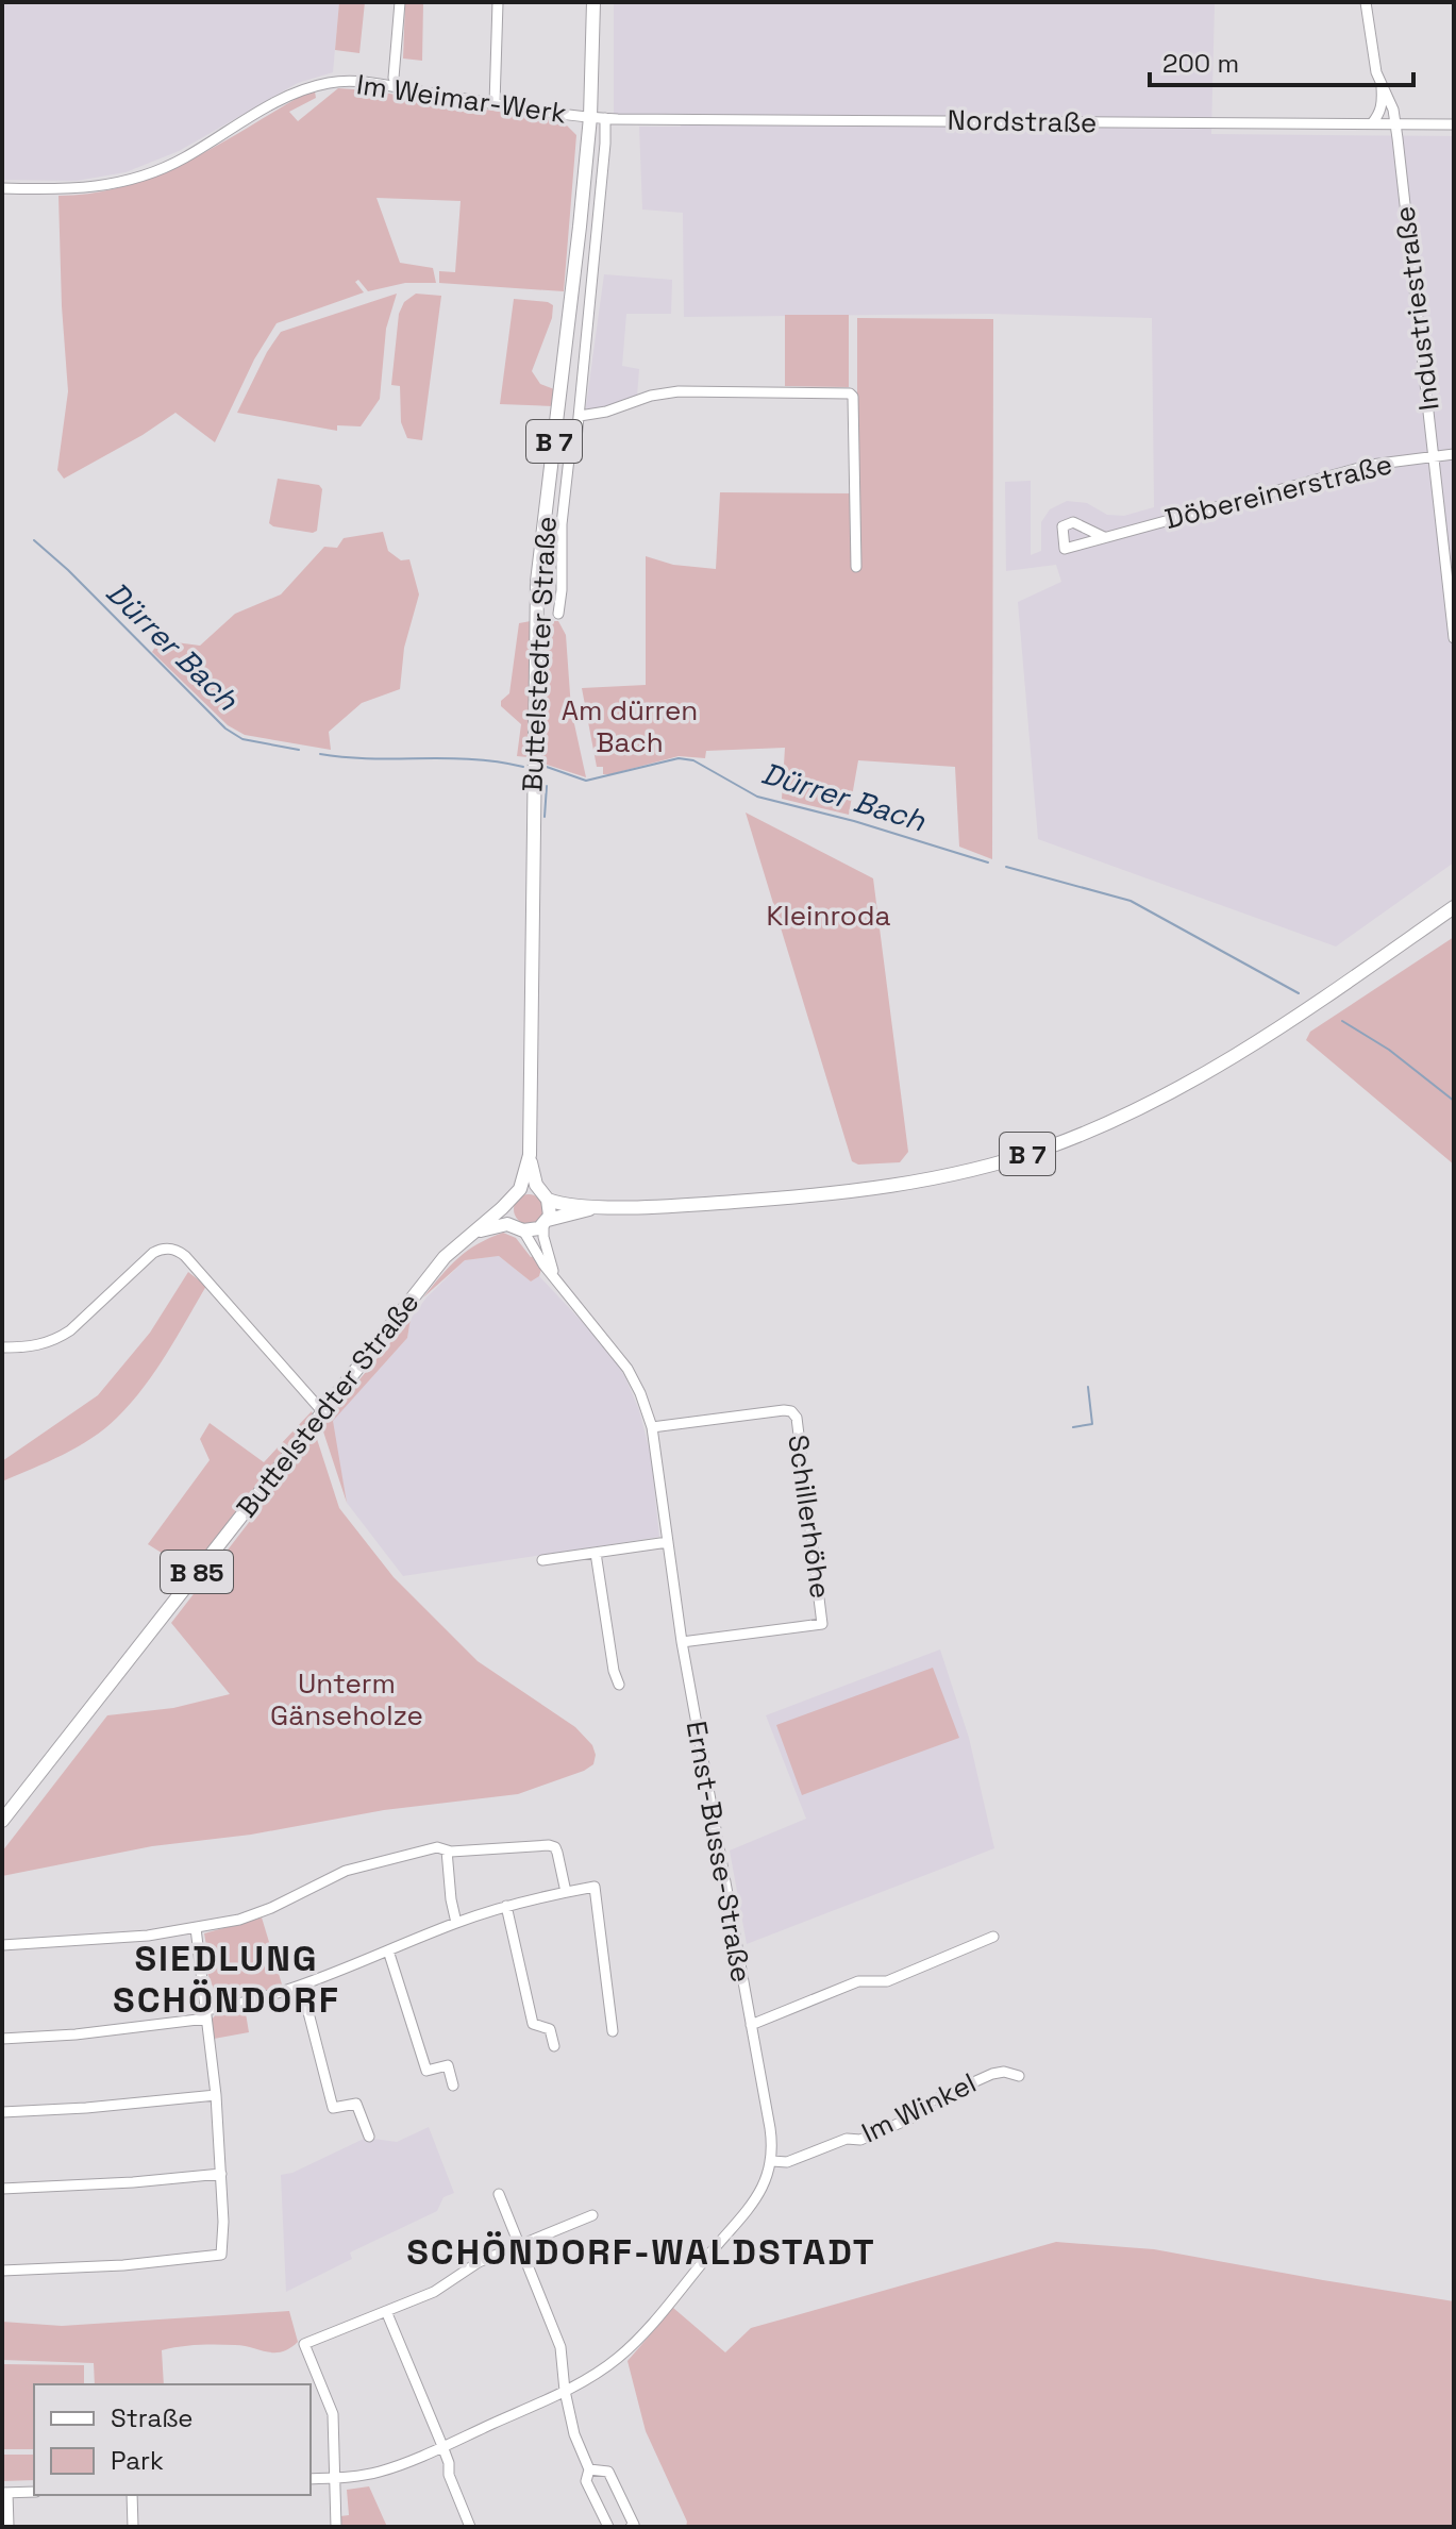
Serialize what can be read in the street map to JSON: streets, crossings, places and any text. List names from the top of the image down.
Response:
{
  "streets": {
    "main road": ["B 7", "Buttelstedter Straße", "B 85"],
    "street": [
      "Im Weimar-Werk",
      "Nordstraße",
      "Industriestraße",
      "Döbereinerstraße",
      "Schillerhöhe",
      "Ernst-Busse-Straße",
      "Im Winkel"
    ]
  },
  "crossings": [
    ["Im Weimar-Werk", "Nordstraße"],
    ["Im Weimar-Werk", "Buttelstedter Straße"],
    ["Nordstraße", "Industriestraße"],
    ["Nordstraße", "Buttelstedter Straße"],
    ["Industriestraße", "Döbereinerstraße"],
    ["B 7", "Buttelstedter Straße"],
    ["B 7", "B 85"],
    ["B 7", "Ernst-Busse-Straße"],
    ["Buttelstedter Straße", "B 85"],
    ["Schillerhöhe", "Ernst-Busse-Straße"],
    ["B 85", "Ernst-Busse-Straße"],
    ["Ernst-Busse-Straße", "Im Winkel"]
  ],
  "districts": ["SIEDLUNG SCHÖNDORF", "SCHÖNDORF-WALDSTADT"],
  "water": ["Dürrer Bach"],
  "parks": ["Am dürren Bach", "Kleinroda", "Unterm Gänseholze"],
  "legend": ["Straße", "Park"],
  "scale_bar": "200 m"
}
